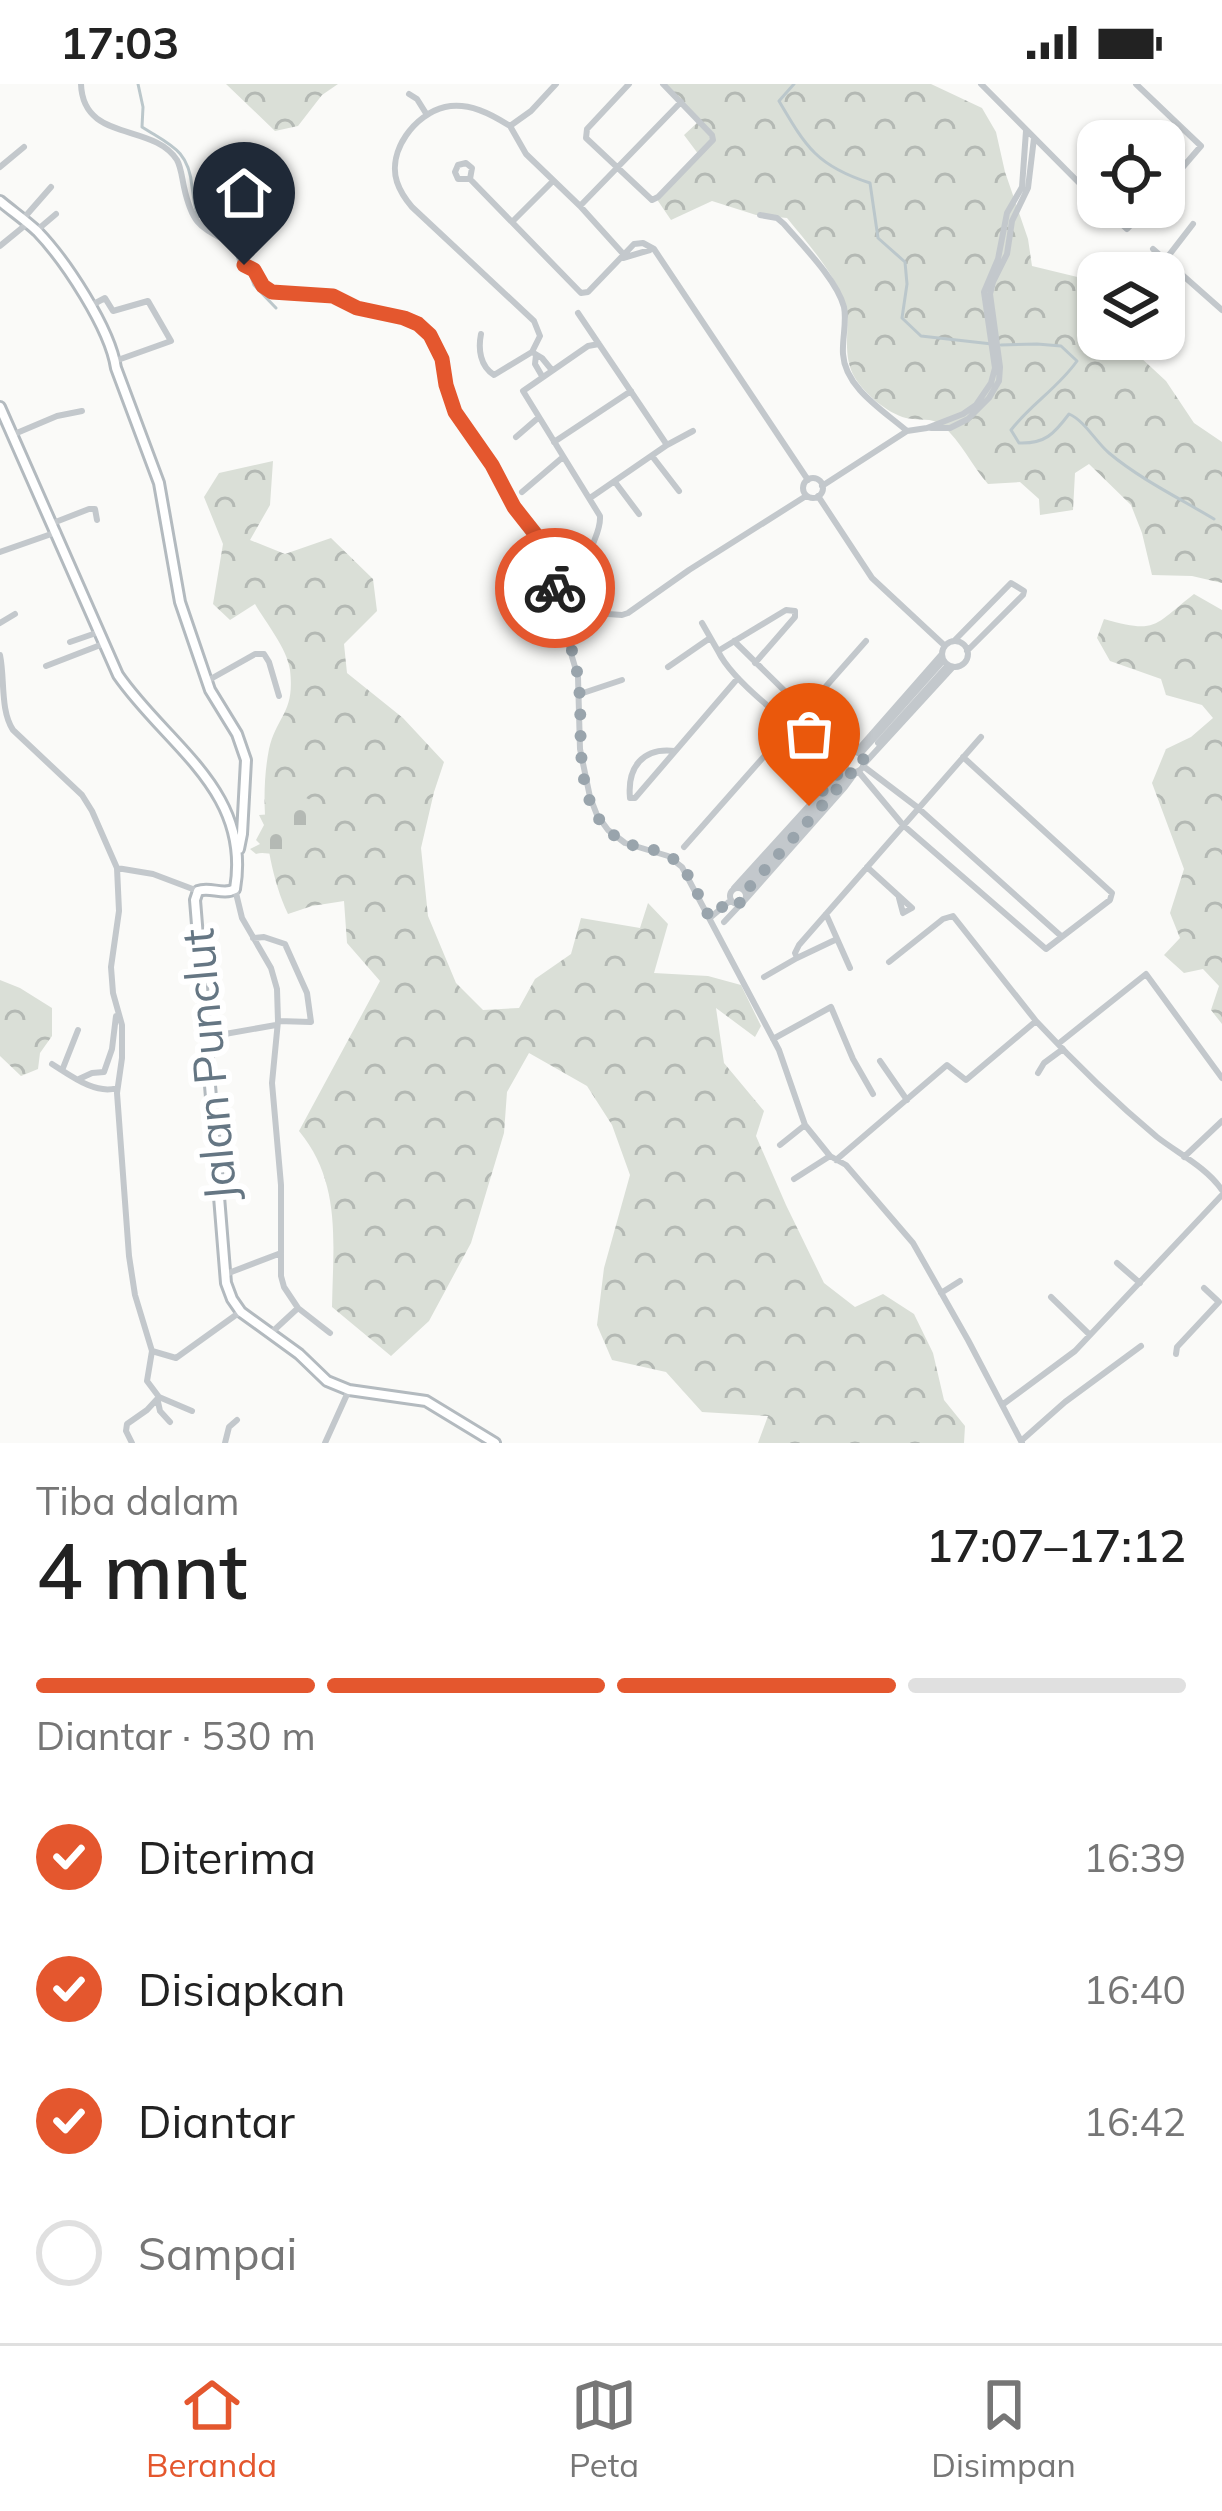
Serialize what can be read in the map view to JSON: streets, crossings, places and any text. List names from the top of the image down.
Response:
{
  "streets": {
    "main road": ["Jalan Punclut"]
  },
  "page": {
    "status": "17:03",
    "heading": ["4 mnt", "Tiba dalam", "17:07–17:12"],
    "bar": "Diantar · 530 m",
    "list": [
      ["Diterima", "16:39"],
      ["Disiapkan", "16:40"],
      ["Diantar", "16:42"],
      "Sampai"
    ],
    "tabs": ["Beranda", "Peta", "Disimpan"]
  }
}
